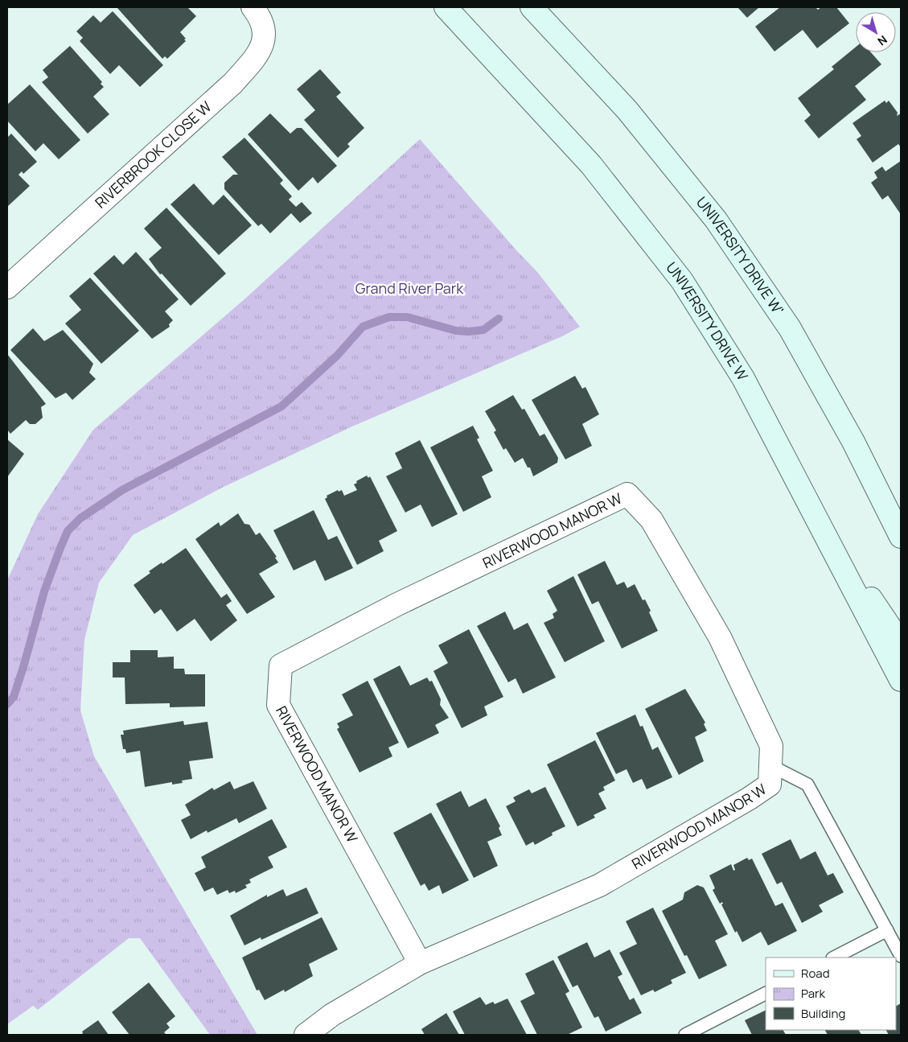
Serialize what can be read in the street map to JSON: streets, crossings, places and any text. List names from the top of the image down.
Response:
{
  "streets": {
    "main road": ["UNIVERSITY DRIVE W'", "UNIVERSITY DRIVE W"],
    "street": ["RIVERBROOK CLOSE W", "RIVERWOOD MANOR W"]
  },
  "parks": ["Grand River Park"],
  "legend": ["Road", "Park", "Building"],
  "north": "bottom right"
}
